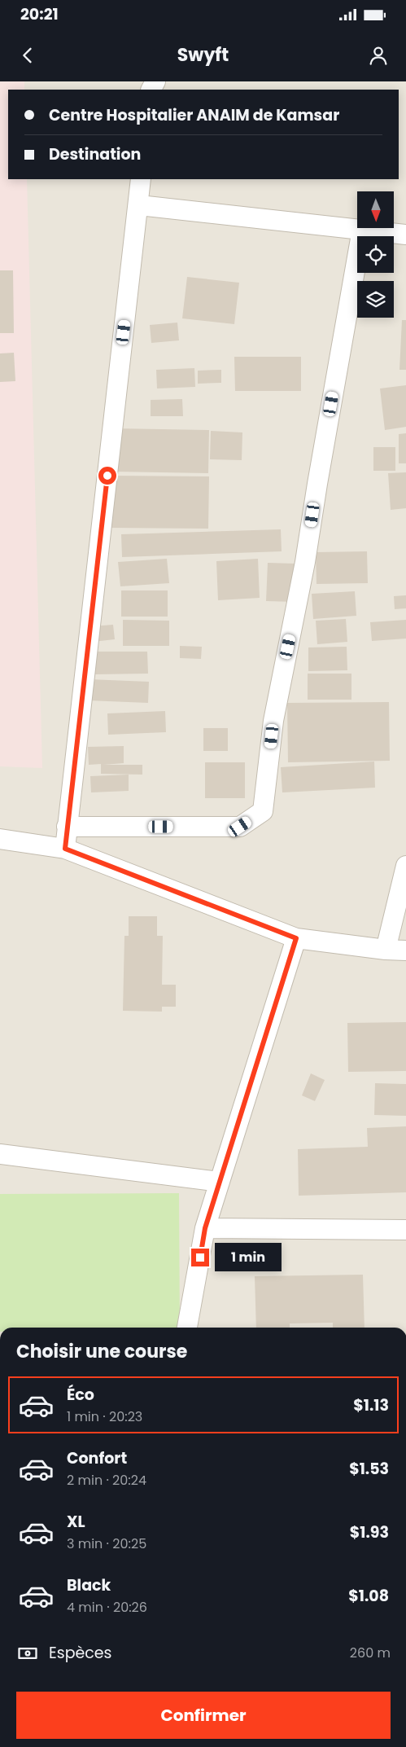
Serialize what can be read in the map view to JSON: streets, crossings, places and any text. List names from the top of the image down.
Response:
{
  "north": "bottom",
  "page": {
    "status": "20:21",
    "header": "Swyft",
    "banner": ["Centre Hospitalier ANAIM de Kamsar", "Destination"],
    "bubble": "1 min",
    "heading": "Choisir une course",
    "list": [
      {
        "name": "Éco",
        "note": "1 min · 20:23",
        "value": "$1.13"
      },
      {
        "name": "Confort",
        "note": "2 min · 20:24",
        "value": "$1.53"
      },
      {
        "name": "XL",
        "note": "3 min · 20:25",
        "value": "$1.93"
      },
      {
        "name": "Black",
        "note": "4 min · 20:26",
        "value": "$1.08"
      }
    ],
    "pay": ["Espèces", "260 m"],
    "buttons": "Confirmer"
  }
}
